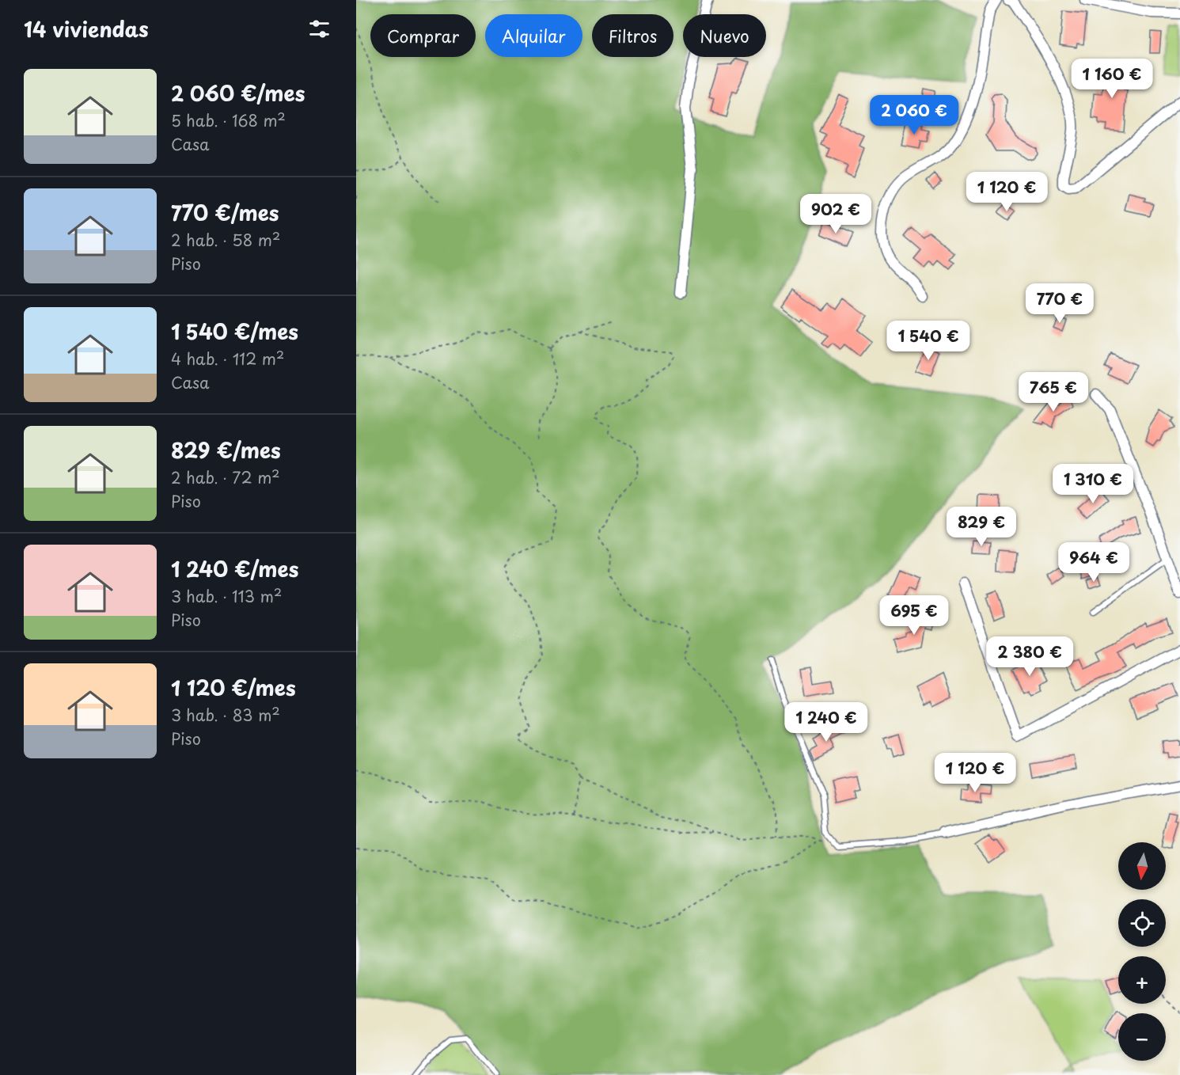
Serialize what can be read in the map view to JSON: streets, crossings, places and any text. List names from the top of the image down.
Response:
{
  "north": "bottom",
  "page": {
    "heading": "14 viviendas",
    "chip": [
      "Comprar",
      "Alquilar",
      "Filtros",
      "Nuevo"
    ],
    "list": [
      {
        "name": "2 060 €/mes",
        "note": "5 hab. · 168 m² · Casa"
      },
      {
        "name": "770 €/mes",
        "note": "2 hab. · 58 m² · Piso"
      },
      {
        "name": "1 540 €/mes",
        "note": "4 hab. · 112 m² · Casa"
      },
      {
        "name": "829 €/mes",
        "note": "2 hab. · 72 m² · Piso"
      },
      {
        "name": "1 240 €/mes",
        "note": "3 hab. · 113 m² · Piso"
      },
      {
        "name": "1 120 €/mes",
        "note": "3 hab. · 83 m² · Piso"
      }
    ],
    "price": [
      "1 160 €",
      "2 060 €",
      "1 120 €",
      "902 €",
      "770 €",
      "1 540 €",
      "765 €",
      "1 310 €",
      "829 €",
      "964 €",
      "695 €",
      "2 380 €",
      "1 240 €",
      "1 120 €"
    ],
    "map_buttons": ["+", "−"]
  }
}
